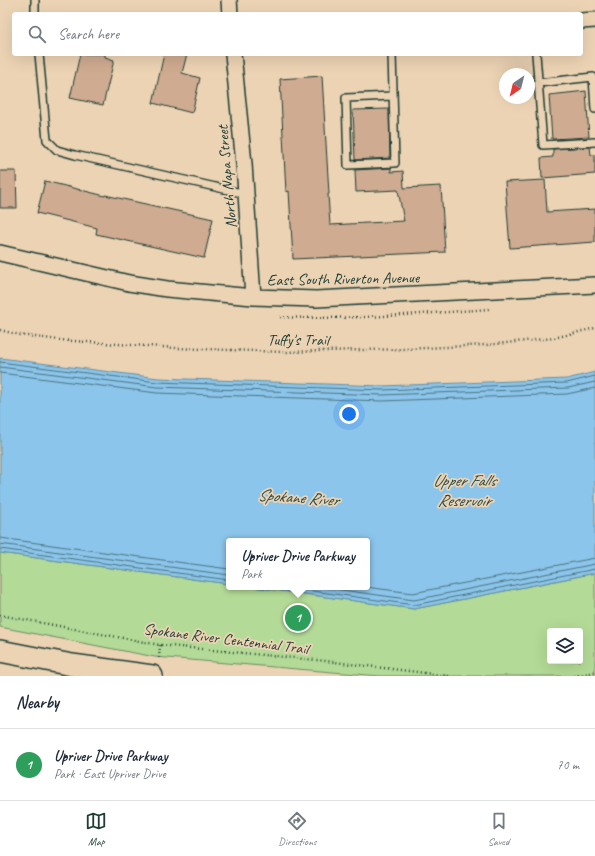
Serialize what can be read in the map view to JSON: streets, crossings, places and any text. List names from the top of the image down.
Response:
{
  "streets": {
    "street": ["North Napa Street", "East South Riverton Avenue"],
    "path": ["Tuffy's Trail", "Spokane River Centennial Trail"]
  },
  "crossings": [
    ["North Napa Street", "East South Riverton Avenue"]
  ],
  "water": ["Upper Falls Reservoir", "Spokane River"],
  "north": "bottom left",
  "page": {
    "search": "Search here",
    "popup": ["Upriver Drive Parkway", "Park"],
    "pins": "1",
    "heading": "Nearby",
    "list": [
      {
        "mark": "1",
        "name": "Upriver Drive Parkway",
        "note": "Park · East Upriver Drive",
        "value": "70 m"
      }
    ],
    "nav": ["Map", "Directions", "Saved"]
  }
}
